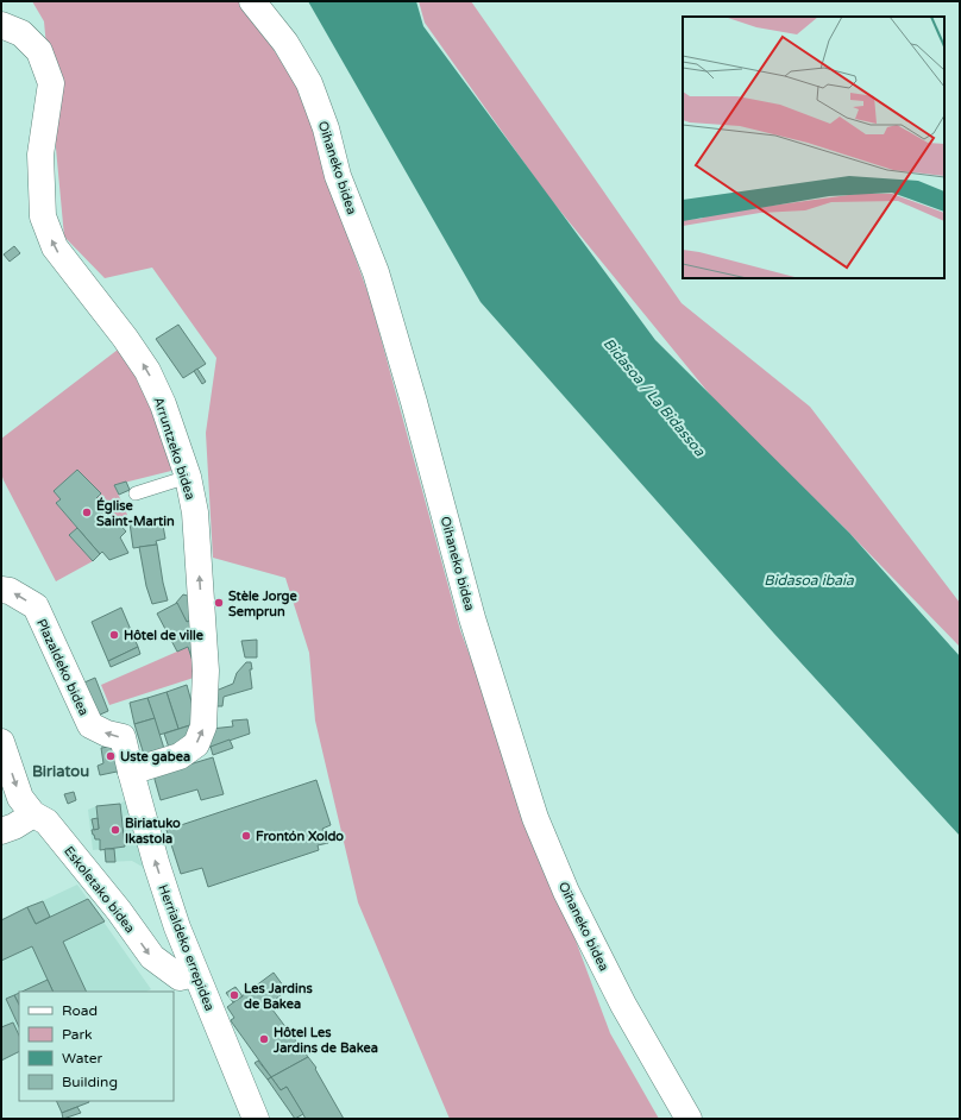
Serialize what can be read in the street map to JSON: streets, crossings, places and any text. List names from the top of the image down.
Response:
{
  "streets": {
    "street": [
      "Oihaneko bidea",
      "Arruntzeko bidea",
      "Plazaldeko bidea",
      "Eskoletako bidea",
      "Herrialdeko errepidea"
    ]
  },
  "crossings": [
    ["Arruntzeko bidea", "Plazaldeko bidea"],
    ["Arruntzeko bidea", "Herrialdeko errepidea"],
    ["Plazaldeko bidea", "Herrialdeko errepidea"],
    ["Eskoletako bidea", "Herrialdeko errepidea"]
  ],
  "one_way": [
    "Arruntzeko bidea",
    "Plazaldeko bidea",
    "Eskoletako bidea",
    "Herrialdeko errepidea"
  ],
  "districts": ["Biriatou"],
  "water": ["Bidasoa / La Bidassoa", "Bidasoa ibaia"],
  "places": [
    "Église Saint-Martin",
    "Stèle Jorge Semprun",
    "Hôtel de ville",
    "Uste gabea",
    "Biriatuko Ikastola",
    "Frontón Xoldo",
    "Les Jardins de Bakea",
    "Hôtel Les Jardins de Bakea"
  ],
  "legend": [
    "Road",
    "Park",
    "Water",
    "Building"
  ]
}
